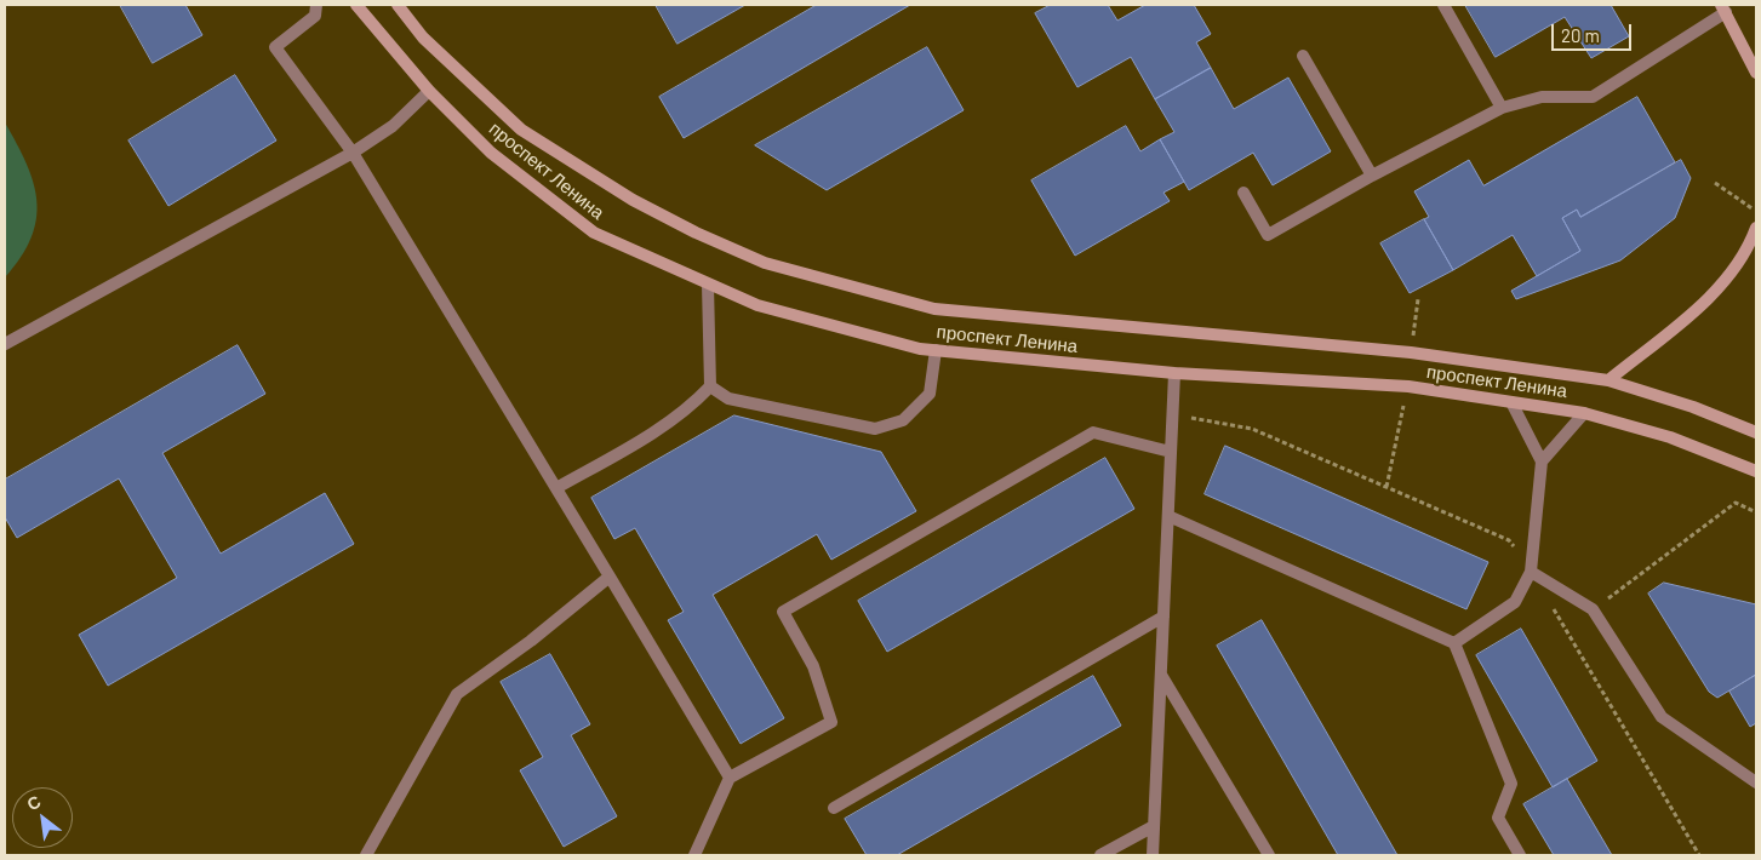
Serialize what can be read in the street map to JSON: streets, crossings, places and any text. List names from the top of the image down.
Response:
{
  "streets": {
    "main road": ["проспект Ленина"]
  },
  "scale_bar": "20 m",
  "north": "top left"
}
